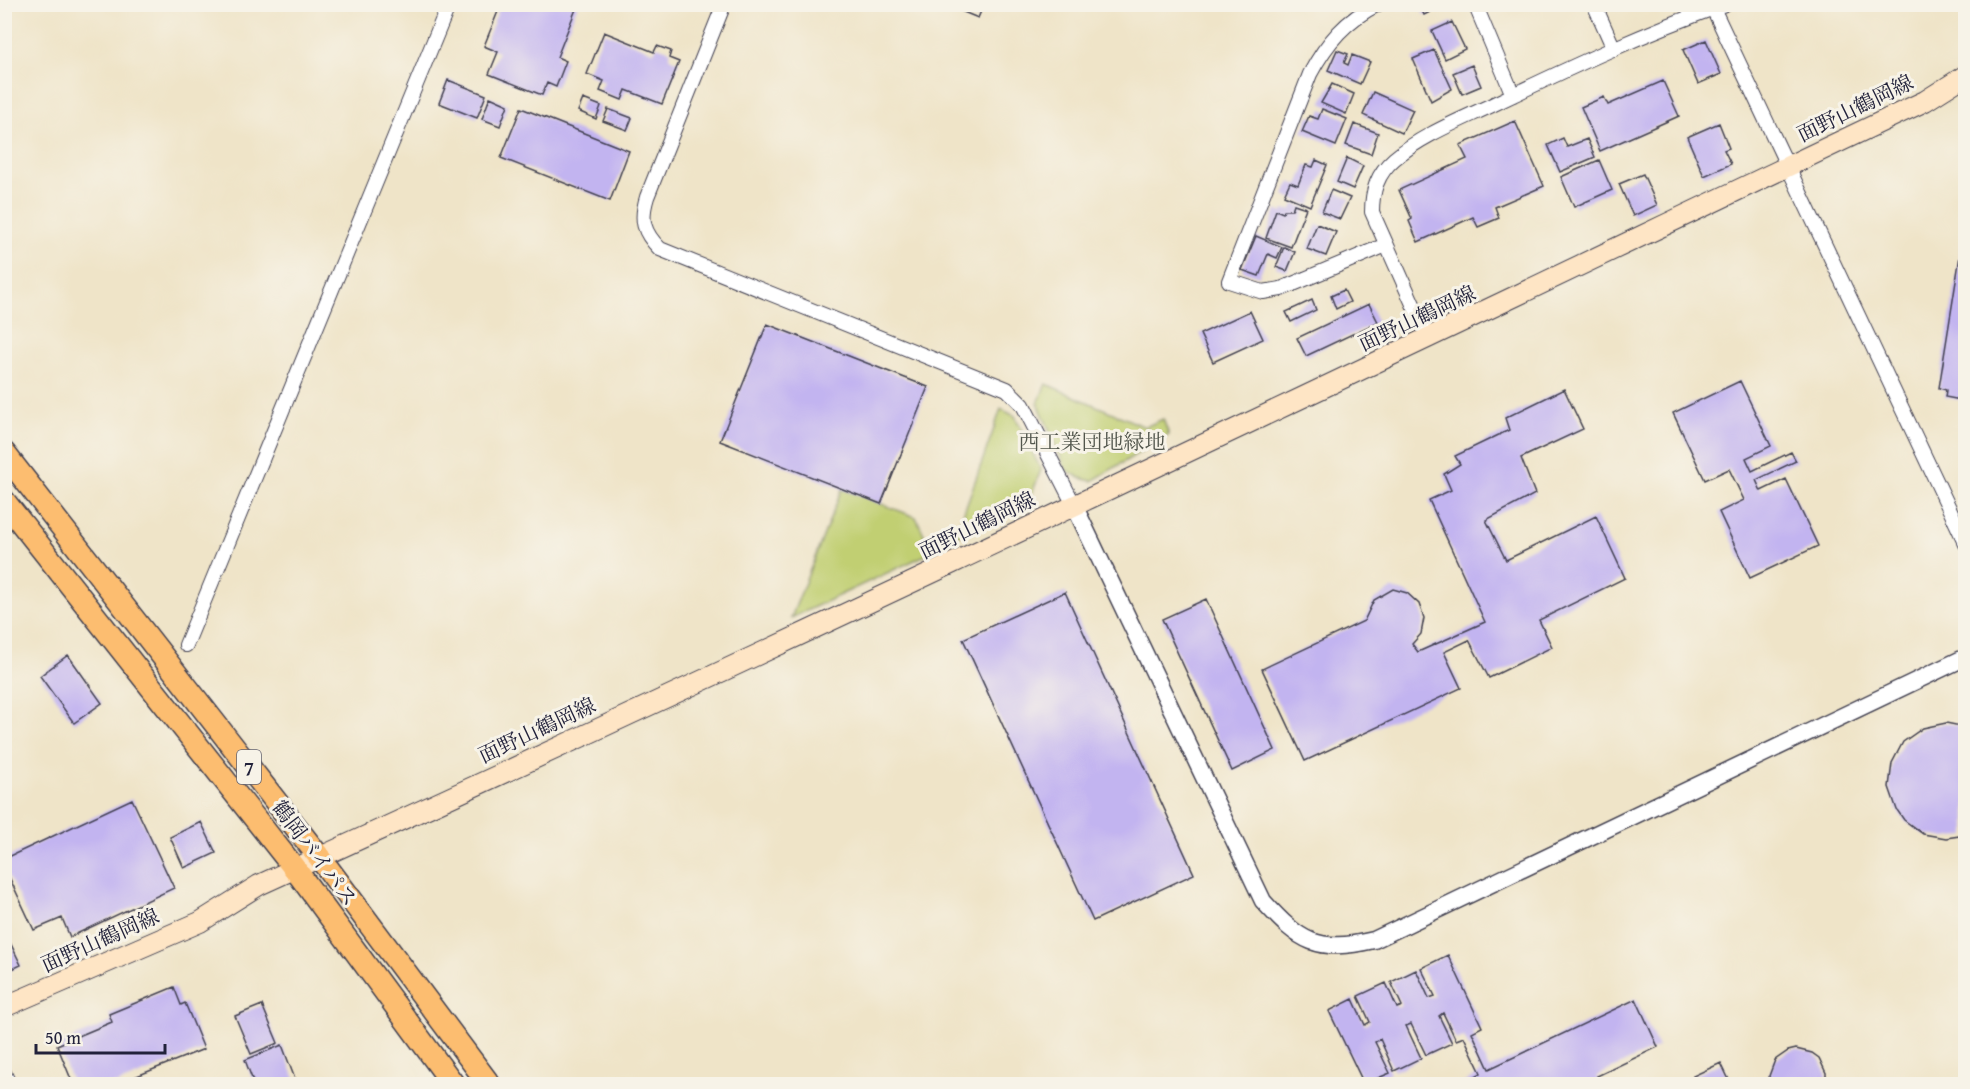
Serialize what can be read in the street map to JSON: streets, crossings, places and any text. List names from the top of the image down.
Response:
{
  "streets": {
    "highway": ["7", "鶴岡バイパス"],
    "main road": ["面野山鶴岡線"]
  },
  "crossings": [
    ["面野山鶴岡線", "鶴岡バイパス"]
  ],
  "parks": ["西工業団地緑地"],
  "scale_bar": "50 m"
}
